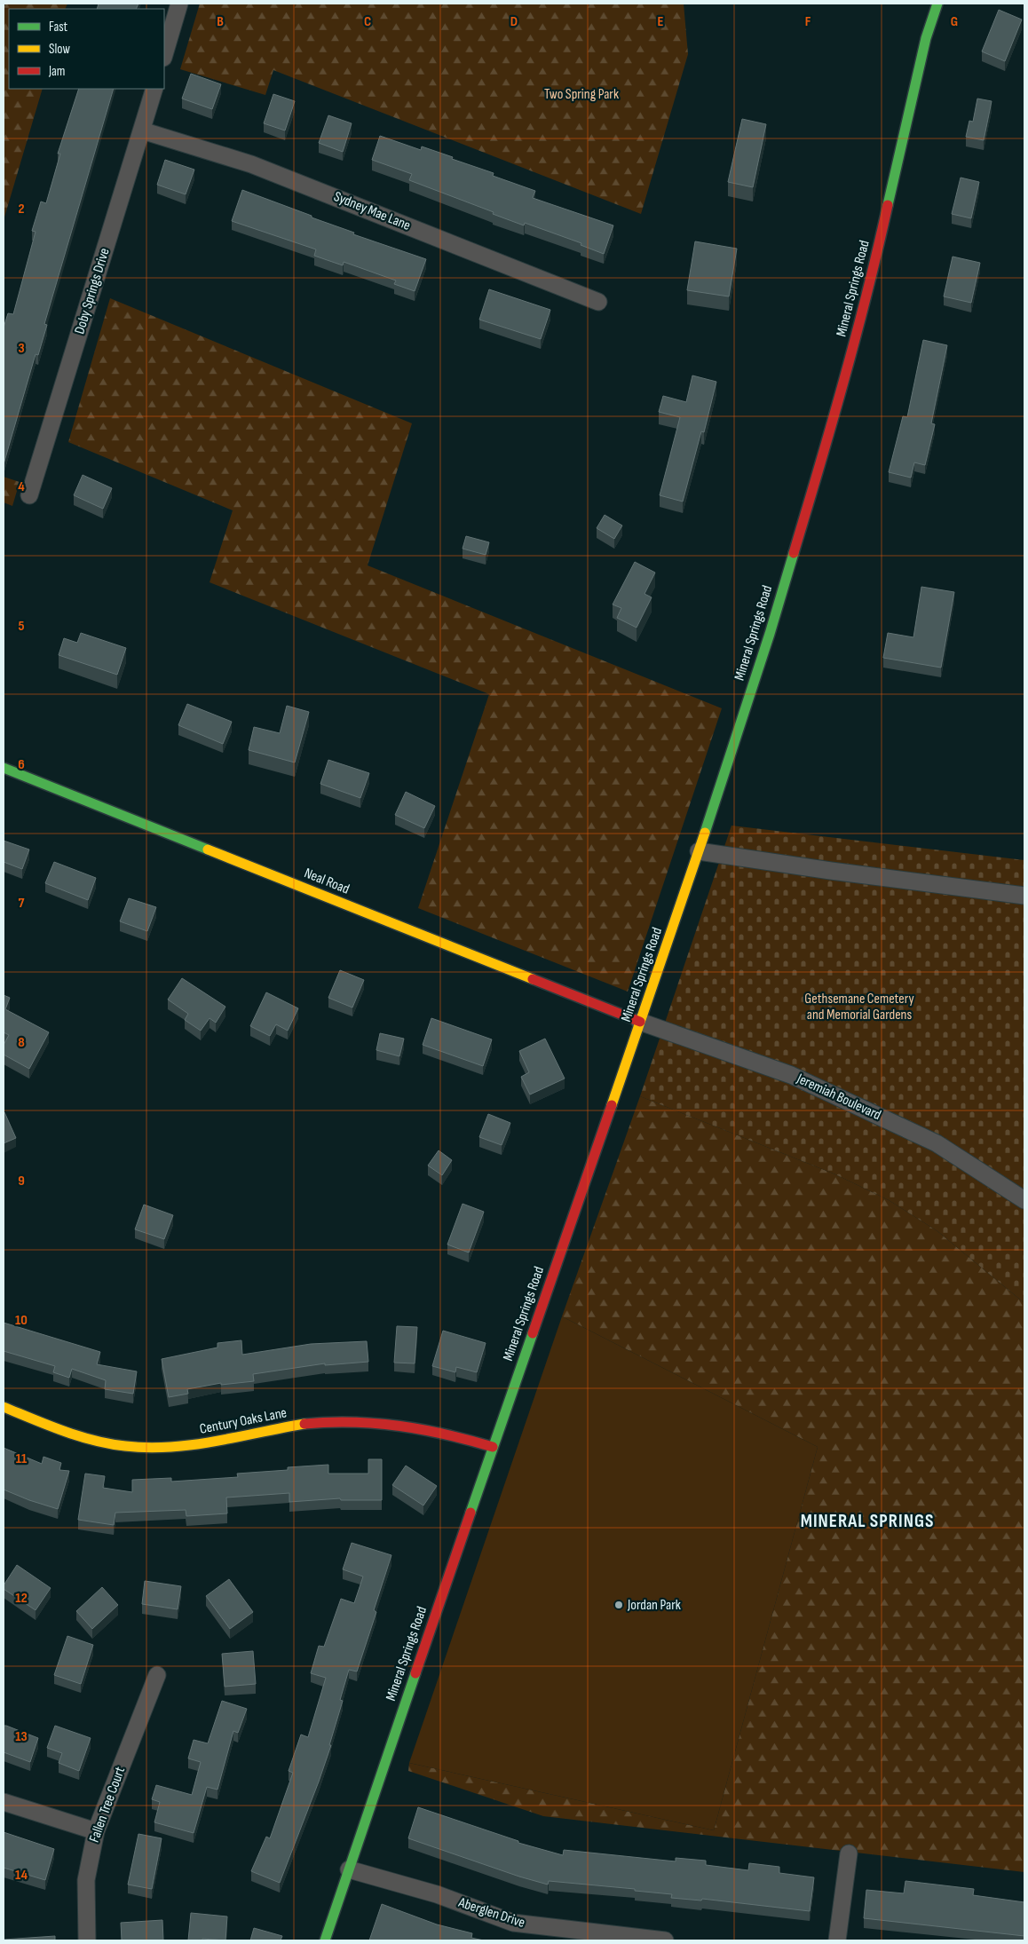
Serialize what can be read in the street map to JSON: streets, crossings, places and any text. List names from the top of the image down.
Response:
{
  "streets": {
    "street": [
      "Sydney Mae Lane",
      "Mineral Springs Road",
      "Doby Springs Drive",
      "Neal Road",
      "Jeremiah Boulevard",
      "Century Oaks Lane",
      "Fallen Tree Court",
      "Aberglen Drive"
    ]
  },
  "crossings": [
    ["Sydney Mae Lane", "Doby Springs Drive"],
    ["Mineral Springs Road", "Neal Road"],
    ["Mineral Springs Road", "Jeremiah Boulevard"],
    ["Mineral Springs Road", "Century Oaks Lane"],
    ["Mineral Springs Road", "Aberglen Drive"],
    ["Neal Road", "Jeremiah Boulevard"]
  ],
  "districts": ["MINERAL SPRINGS"],
  "parks": ["Two Spring Park", "Gethsemane Cemetery and Memorial Gardens"],
  "places": ["Jordan Park"],
  "legend": ["Fast", "Slow", "Jam"],
  "grid": {
    "columns": [
      "B",
      "C",
      "D",
      "E",
      "F",
      "G"
    ],
    "rows": [
      "2",
      "3",
      "4",
      "5",
      "6",
      "7",
      "8",
      "9",
      "10",
      "11",
      "12",
      "13",
      "14"
    ]
  }
}
